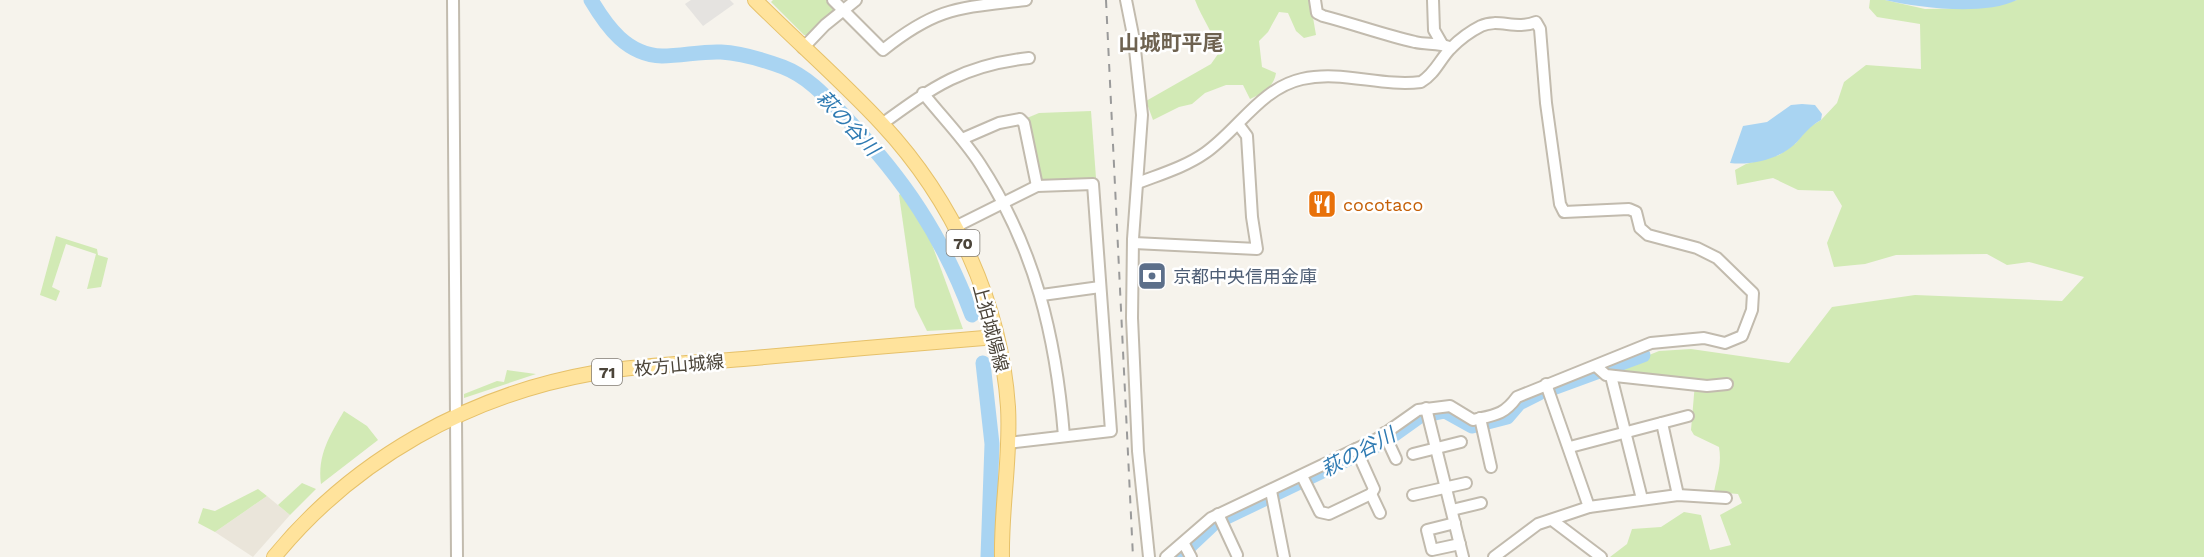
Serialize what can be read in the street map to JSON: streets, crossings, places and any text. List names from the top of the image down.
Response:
{
  "streets": {
    "main road": [
      "70",
      "上狛城陽線",
      "枚方山城線",
      "71"
    ]
  },
  "crossings": [
    ["上狛城陽線", "枚方山城線"]
  ],
  "districts": ["山城町平尾"],
  "water": ["萩の谷川"],
  "places": {
    "restaurant": ["cocotaco"],
    "bank": ["京都中央信用金庫"]
  }
}
